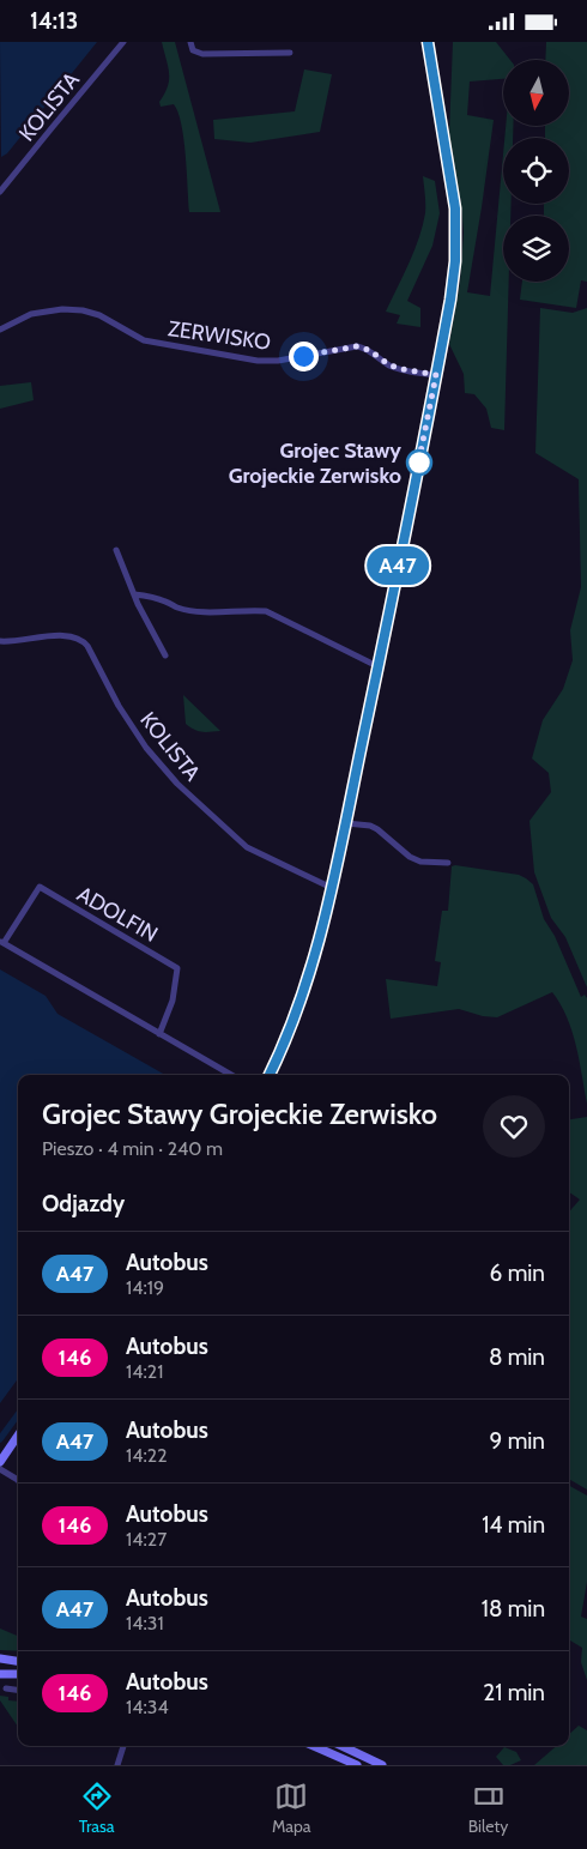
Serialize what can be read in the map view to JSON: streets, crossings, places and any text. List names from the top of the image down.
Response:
{
  "streets": {
    "street": ["KOLISTA", "ZERWISKO", "ADOLFIN"]
  },
  "places": ["Grojec Stawy Grojeckie Zerwisko"],
  "lines": ["bus line A47"],
  "north": "bottom",
  "page": {
    "status": "14:13",
    "on_map": "A47",
    "heading": [
      ["Grojec Stawy Grojeckie Zerwisko", "Pieszo · 4 min · 240 m"],
      "Odjazdy"
    ],
    "list": [
      {
        "mark": "A47",
        "name": "Autobus",
        "note": "14:19",
        "value": "6 min"
      },
      {
        "mark": "146",
        "name": "Autobus",
        "note": "14:21",
        "value": "8 min"
      },
      {
        "mark": "A47",
        "name": "Autobus",
        "note": "14:22",
        "value": "9 min"
      },
      {
        "mark": "146",
        "name": "Autobus",
        "note": "14:27",
        "value": "14 min"
      },
      {
        "mark": "A47",
        "name": "Autobus",
        "note": "14:31",
        "value": "18 min"
      },
      {
        "mark": "146",
        "name": "Autobus",
        "note": "14:34",
        "value": "21 min"
      }
    ],
    "tabs": ["Trasa", "Mapa", "Bilety"]
  }
}
